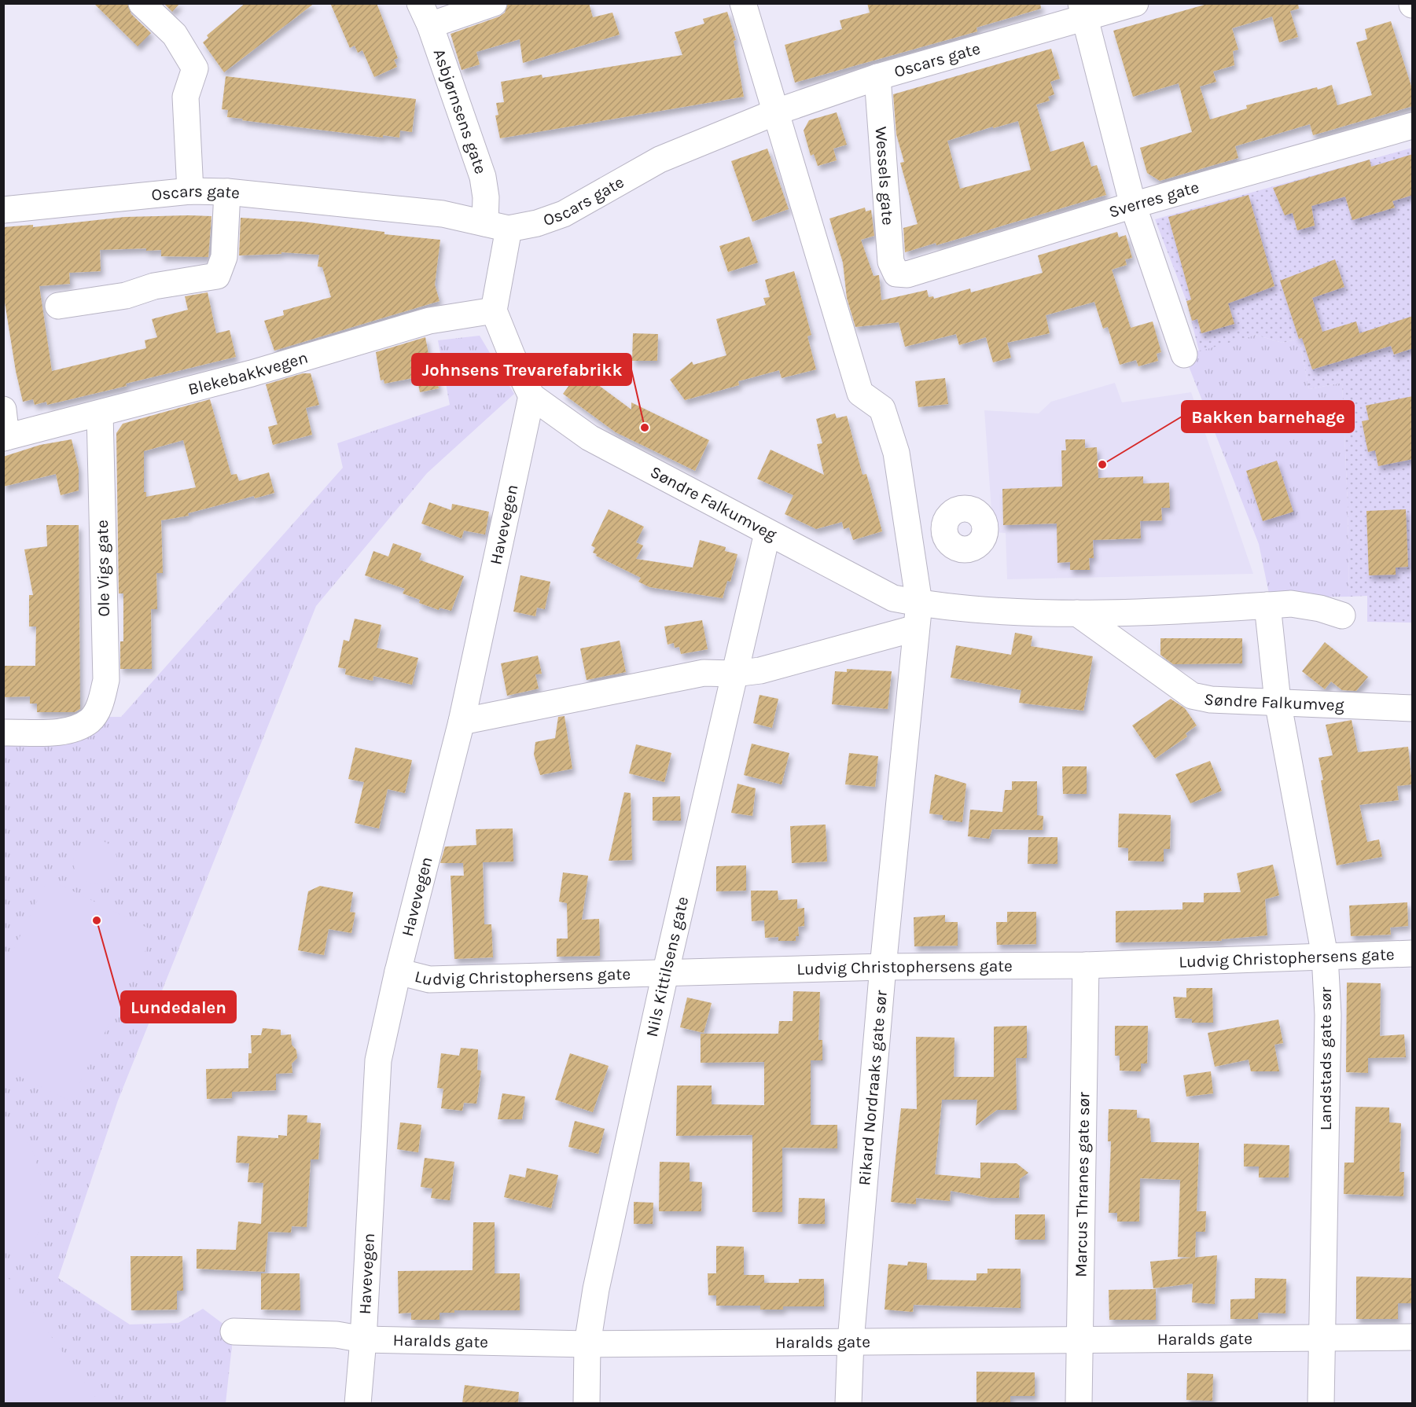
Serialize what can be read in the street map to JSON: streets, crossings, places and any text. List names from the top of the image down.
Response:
{
  "streets": {
    "street": [
      "Oscars gate",
      "Asbjørnsens gate",
      "Wessels gate",
      "Sverres gate",
      "Blekebakkvegen",
      "Søndre Falkumveg",
      "Havevegen",
      "Ole Vigs gate",
      "Ludvig Christophersens gate",
      "Nils Kittilsens gate",
      "Landstads gate sør",
      "Rikard Nordraaks gate sør",
      "Marcus Thranes gate sør",
      "Haralds gate"
    ]
  },
  "crossings": [
    ["Oscars gate", "Asbjørnsens gate"],
    ["Oscars gate", "Wessels gate"],
    ["Oscars gate", "Rikard Nordraaks gate sør"],
    ["Wessels gate", "Sverres gate"],
    ["Blekebakkvegen", "Søndre Falkumveg"],
    ["Blekebakkvegen", "Ole Vigs gate"],
    ["Søndre Falkumveg", "Havevegen"],
    ["Søndre Falkumveg", "Nils Kittilsens gate"],
    ["Søndre Falkumveg", "Landstads gate sør"],
    ["Søndre Falkumveg", "Rikard Nordraaks gate sør"],
    ["Havevegen", "Ludvig Christophersens gate"],
    ["Havevegen", "Haralds gate"],
    ["Ludvig Christophersens gate", "Nils Kittilsens gate"],
    ["Ludvig Christophersens gate", "Landstads gate sør"],
    ["Ludvig Christophersens gate", "Rikard Nordraaks gate sør"],
    ["Ludvig Christophersens gate", "Marcus Thranes gate sør"],
    ["Nils Kittilsens gate", "Haralds gate"],
    ["Landstads gate sør", "Haralds gate"],
    ["Rikard Nordraaks gate sør", "Haralds gate"],
    ["Marcus Thranes gate sør", "Haralds gate"]
  ],
  "places": ["Johnsens Trevarefabrikk", "Bakken barnehage", "Lundedalen"]
}
